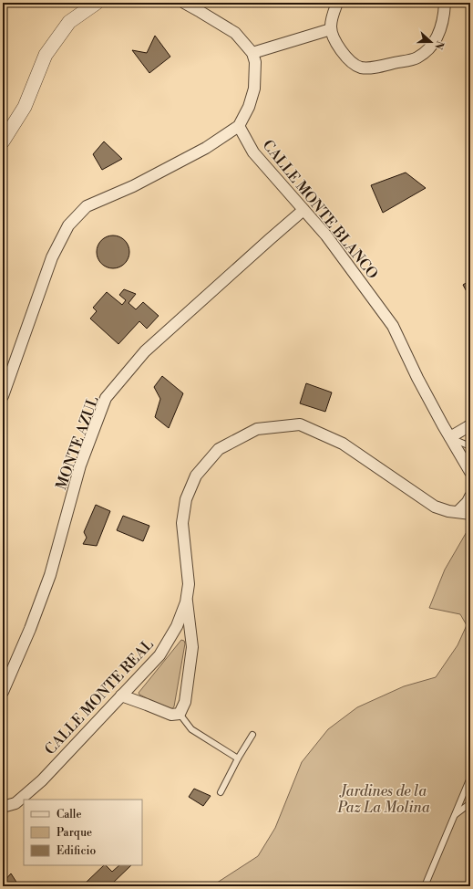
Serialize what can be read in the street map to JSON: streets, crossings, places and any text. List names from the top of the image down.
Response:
{
  "streets": {
    "street": ["CALLE MONTE BLANCO", "MONTE AZUL", "CALLE MONTE REAL"]
  },
  "crossings": [
    ["CALLE MONTE BLANCO", "MONTE AZUL"]
  ],
  "parks": ["Jardines de la Paz La Molina"],
  "legend": ["Calle", "Parque", "Edificio"],
  "north": "right"
}
